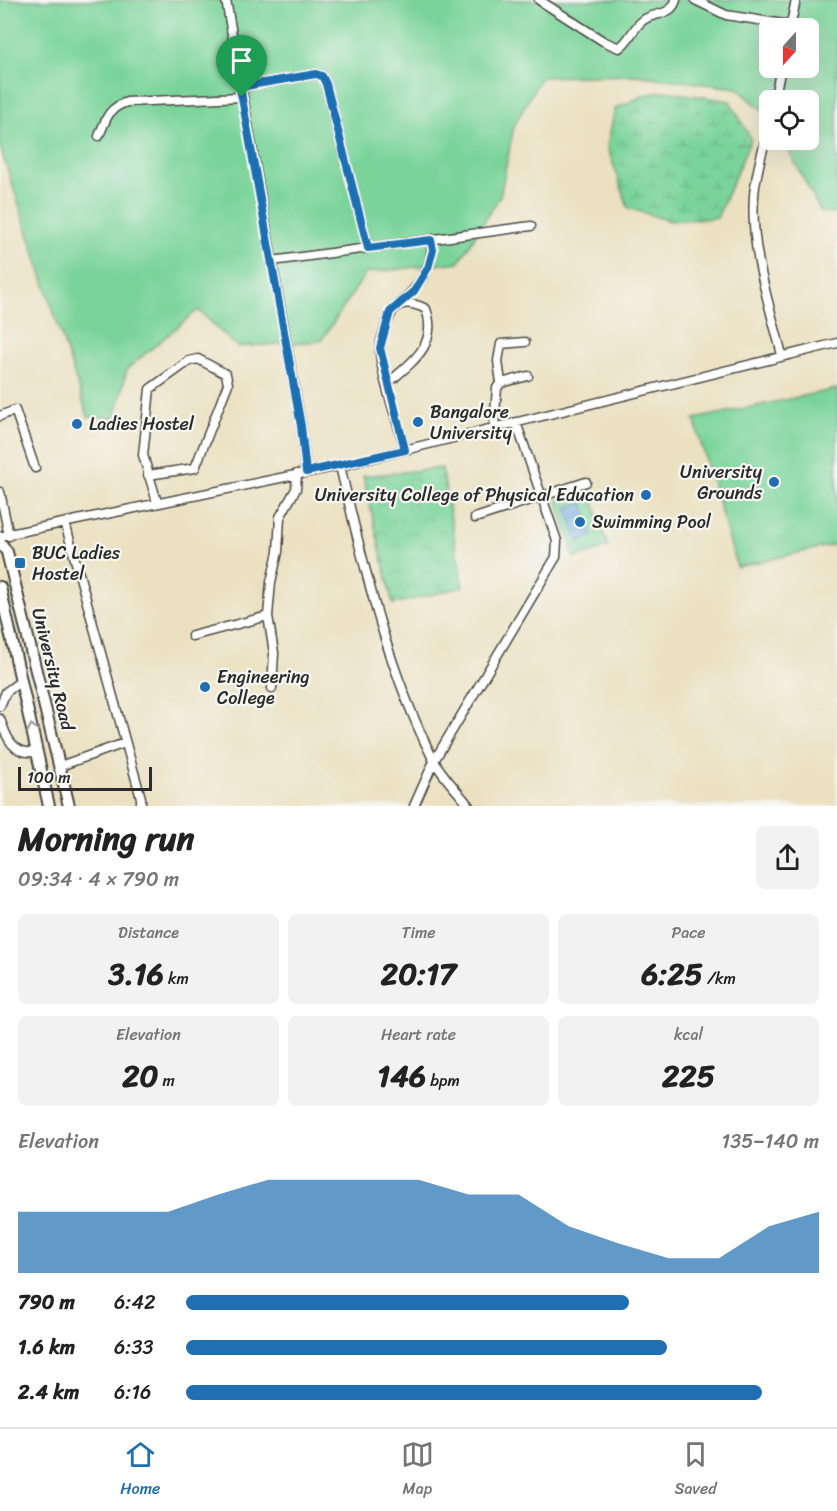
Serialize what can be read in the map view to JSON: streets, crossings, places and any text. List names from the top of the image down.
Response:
{
  "streets": {
    "main road": ["University Road"]
  },
  "places": {
    "other": [
      "Bangalore University",
      "Ladies Hostel",
      "University Grounds",
      "University College of Physical Education",
      "Swimming Pool",
      "Engineering College"
    ],
    "transit": ["BUC Ladies Hostel"]
  },
  "scale_bar": "100 m",
  "north": "bottom",
  "page": {
    "scale": "100 m",
    "heading": ["Morning run", "09:34 · 4 × 790 m"],
    "stats": [
      ["Distance", "3.16 km"],
      ["Time", "20:17"],
      ["Pace", "6:25 /km"],
      ["Elevation", "20 m"],
      ["Heart rate", "146 bpm"],
      ["kcal", "225"]
    ],
    "chart": ["Elevation", "135–140 m"],
    "list": [
      {
        "name": "790 m",
        "note": "6:42"
      },
      {
        "name": "1.6 km",
        "note": "6:33"
      },
      {
        "name": "2.4 km",
        "note": "6:16"
      }
    ],
    "tabs": ["Home", "Map", "Saved"]
  }
}
